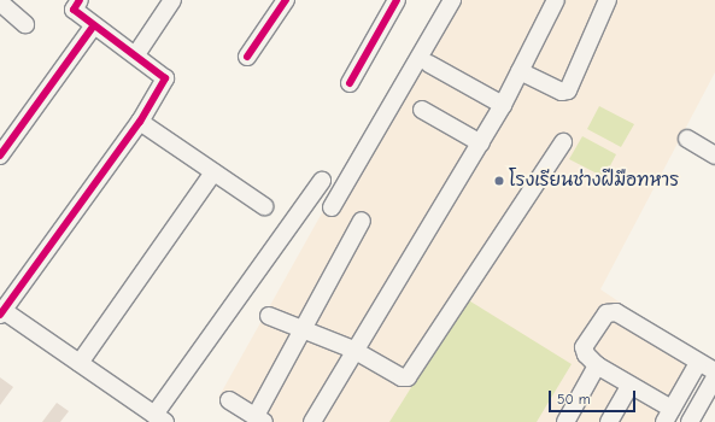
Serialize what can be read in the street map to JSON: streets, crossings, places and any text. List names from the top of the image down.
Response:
{
  "places": ["โรงเรียนช่างฝีมือทหาร"],
  "scale_bar": "50 m"
}
